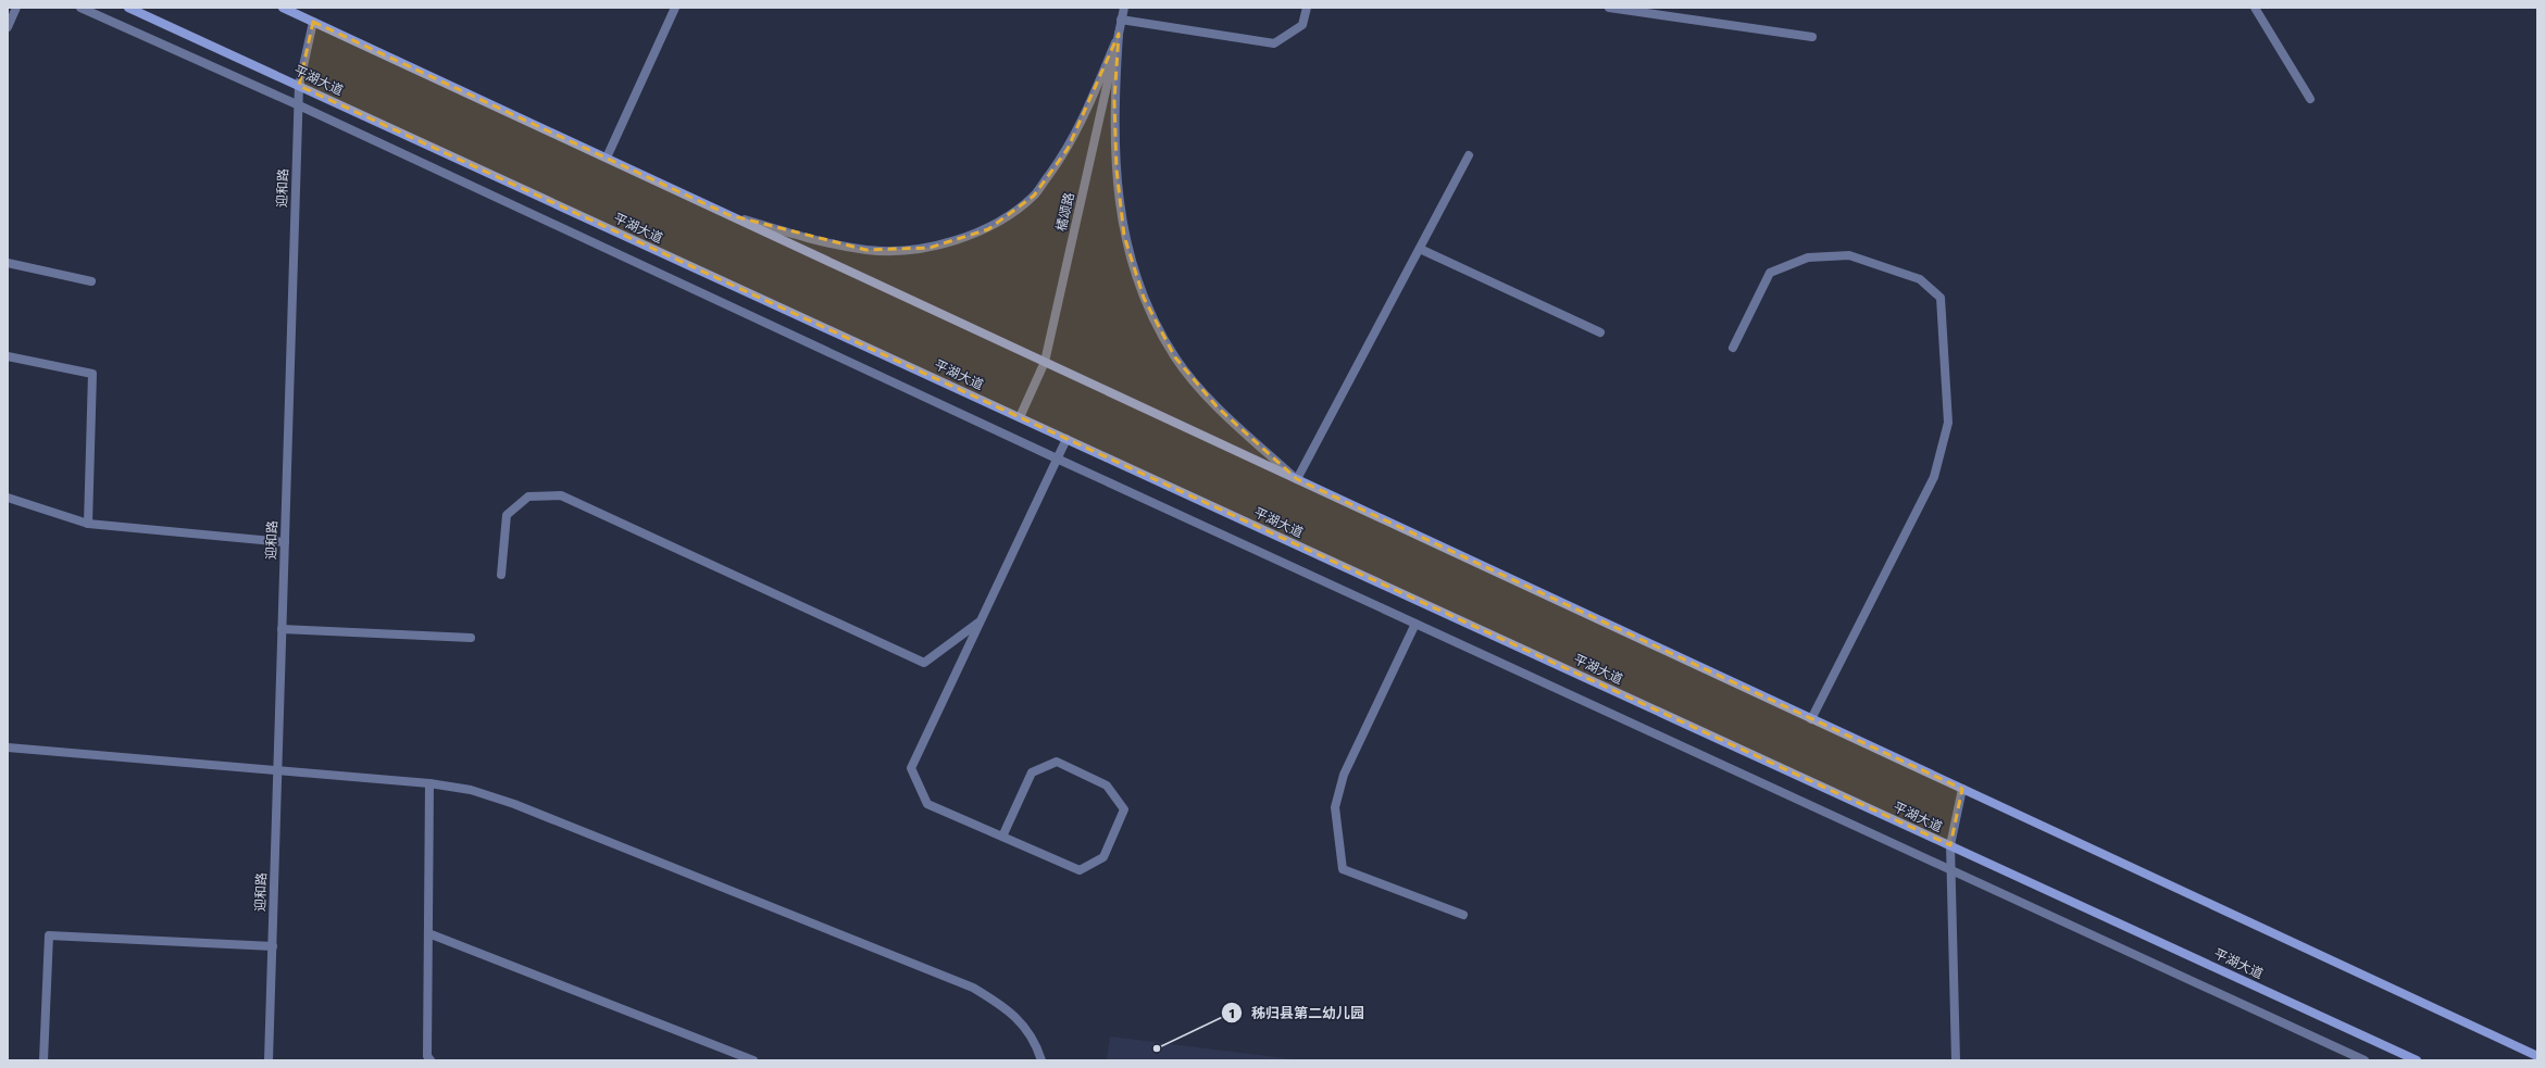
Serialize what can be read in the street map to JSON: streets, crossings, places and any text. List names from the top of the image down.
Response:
{
  "streets": {
    "main road": ["平湖大道"],
    "street": ["迎和路", "橘颂路"]
  },
  "crossings": [
    ["平湖大道", "迎和路"],
    ["平湖大道", "橘颂路"]
  ],
  "places": ["秭归县第二幼儿园"]
}
